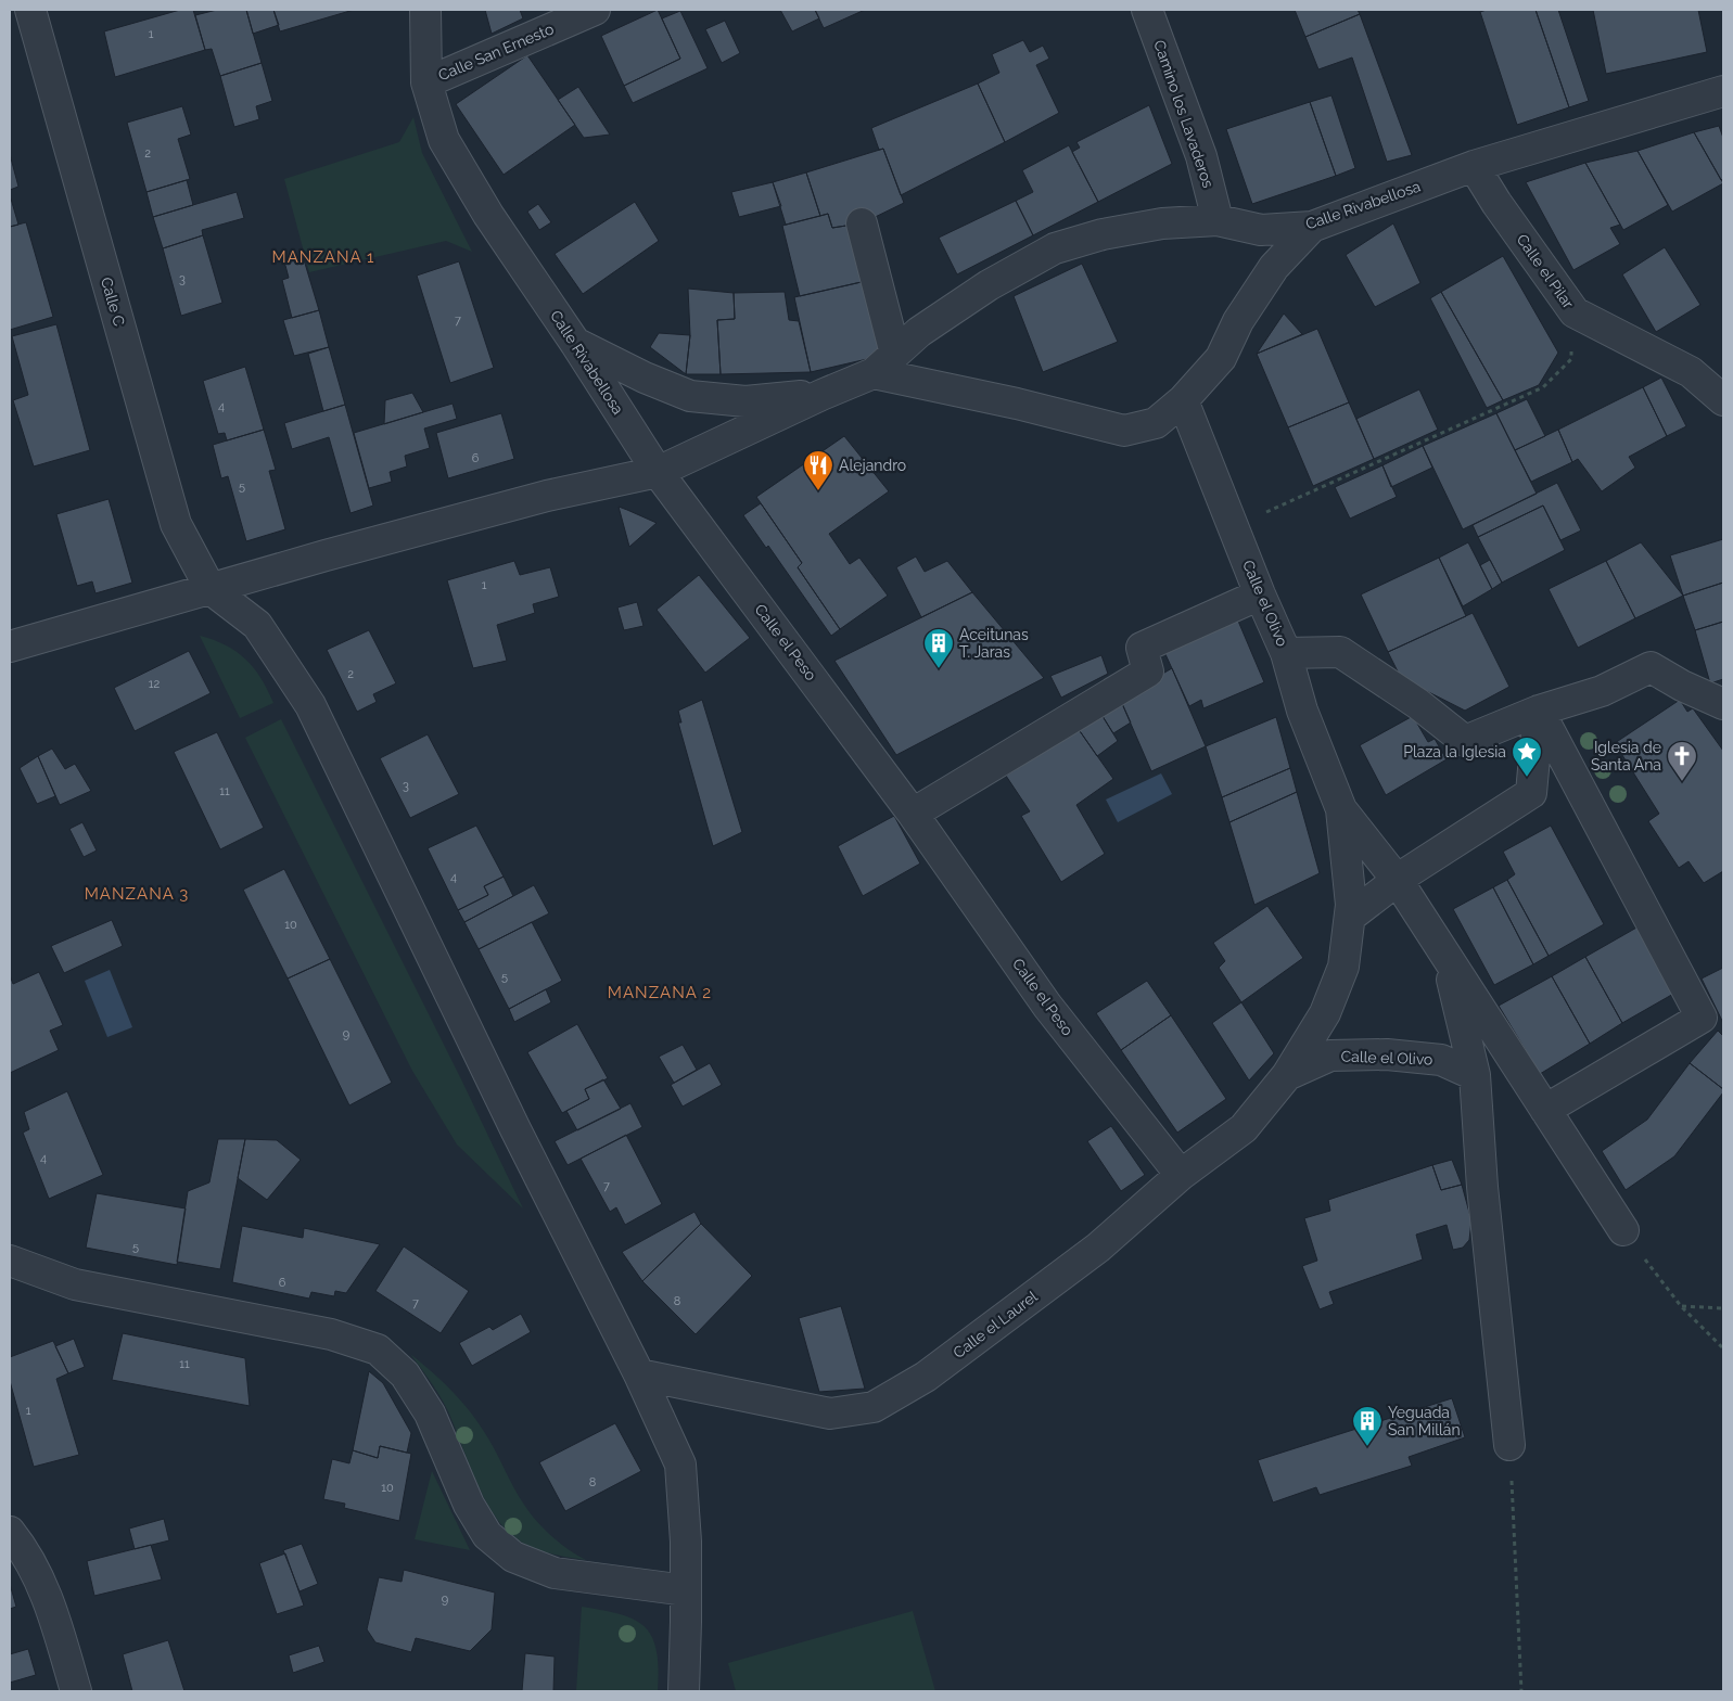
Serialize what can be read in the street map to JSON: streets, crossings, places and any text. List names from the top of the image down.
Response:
{
  "streets": {
    "street": [
      "Calle San Ernesto",
      "Camino los Lavaderos",
      "Calle Rivabellosa",
      "Calle el Pilar",
      "Calle C",
      "Calle el Olivo",
      "Calle el Peso",
      "Calle el Laurel"
    ]
  },
  "crossings": [
    ["Calle San Ernesto", "Calle Rivabellosa"],
    ["Camino los Lavaderos", "Calle Rivabellosa"],
    ["Calle Rivabellosa", "Calle el Pilar"],
    ["Calle Rivabellosa", "Calle el Peso"],
    ["Calle el Olivo", "Calle el Laurel"],
    ["Calle el Peso", "Calle el Laurel"]
  ],
  "districts": ["MANZANA 1", "MANZANA 3", "MANZANA 2"],
  "places": {
    "restaurant": ["Alejandro"],
    "building": ["Aceitunas T. Jaras", "Yeguada San Millán"],
    "place": ["Plaza la Iglesia"],
    "church": ["Iglesia de Santa Ana"]
  },
  "house_numbers": [
    "1",
    "2",
    "3",
    "7",
    "4",
    "6",
    "5",
    "1",
    "2",
    "12",
    "3",
    "11",
    "4",
    "10",
    "5",
    "9",
    "4",
    "7",
    "5",
    "6",
    "8",
    "7",
    "11",
    "1",
    "8",
    "10",
    "9"
  ]
}
